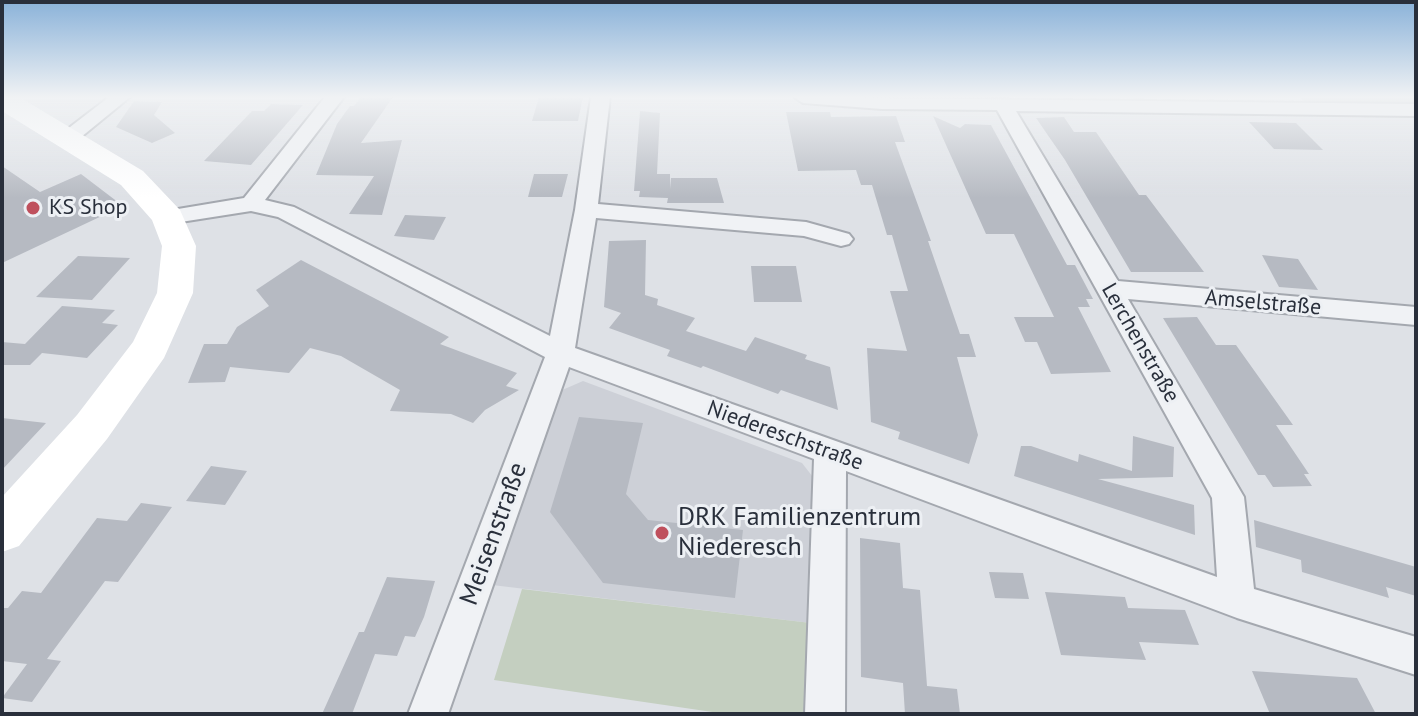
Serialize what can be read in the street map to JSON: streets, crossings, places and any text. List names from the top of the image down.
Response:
{
  "streets": {
    "street": [
      "Amselstraße",
      "Lerchenstraße",
      "Niedereschstraße",
      "Meisenstraße"
    ]
  },
  "crossings": [
    ["Amselstraße", "Lerchenstraße"],
    ["Lerchenstraße", "Niedereschstraße"],
    ["Niedereschstraße", "Meisenstraße"]
  ],
  "places": ["KS Shop", "DRK Familienzentrum Niederesch"]
}
